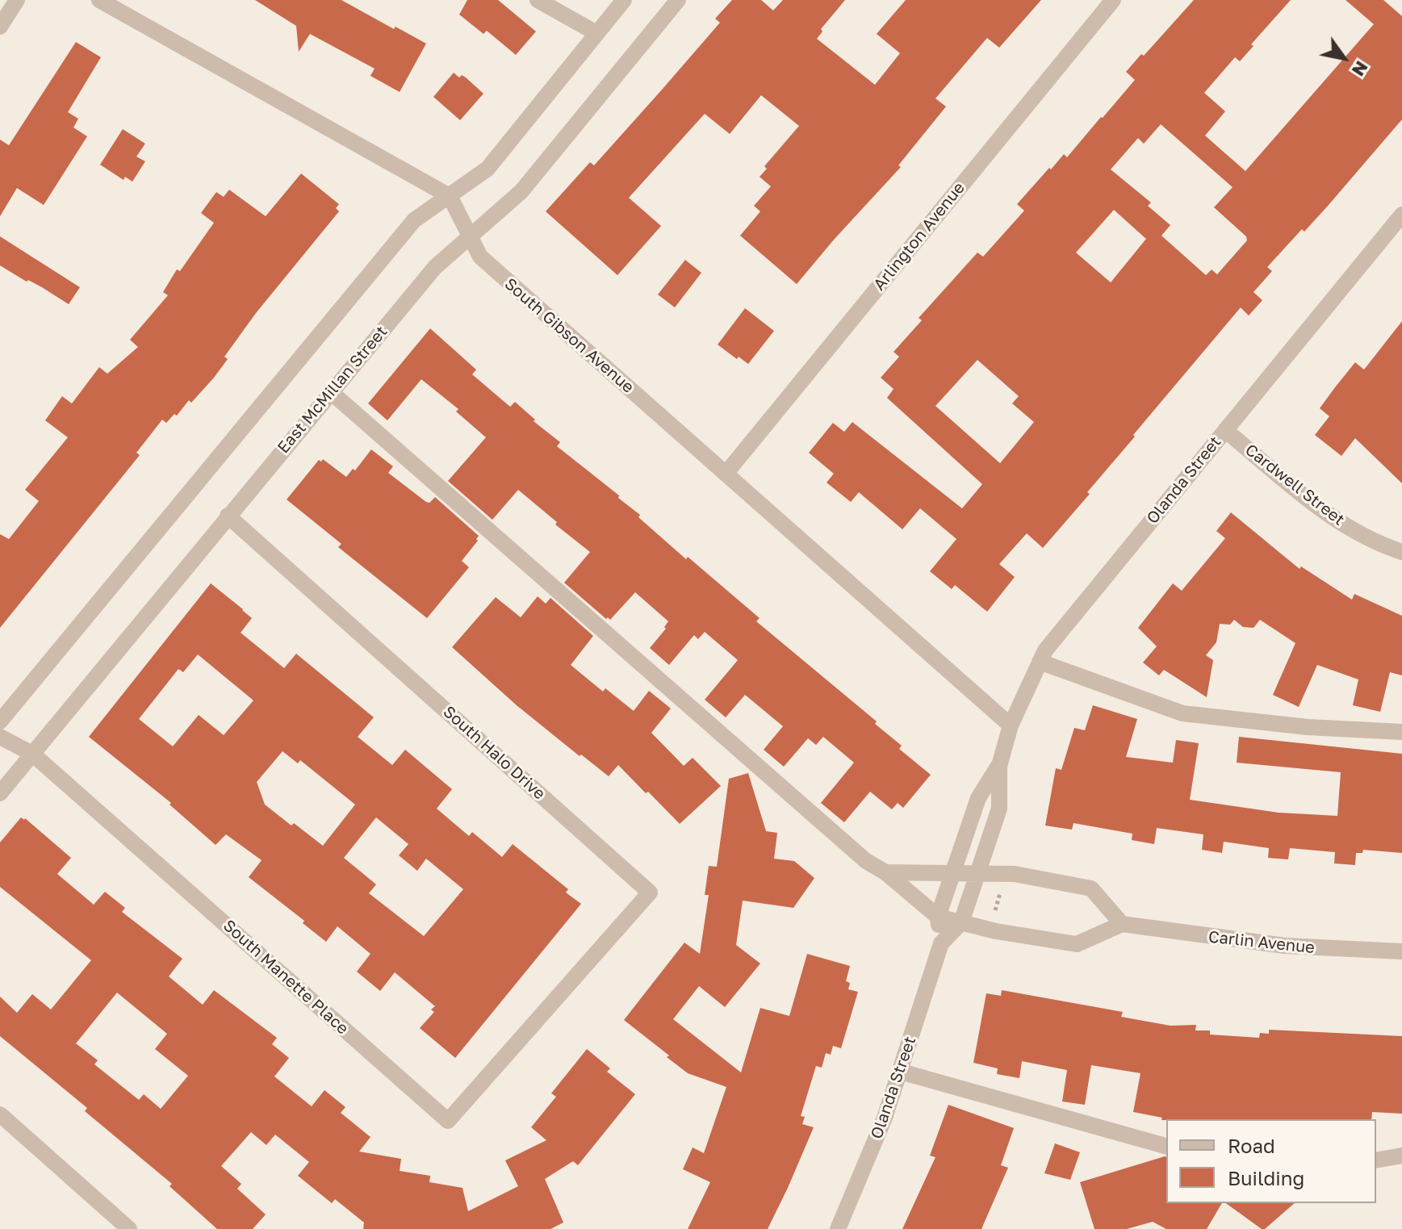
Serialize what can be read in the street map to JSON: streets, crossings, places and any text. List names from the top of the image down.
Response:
{
  "streets": {
    "street": [
      "Arlington Avenue",
      "South Gibson Avenue",
      "East McMillan Street",
      "Olanda Street",
      "Cardwell Street",
      "South Halo Drive",
      "Carlin Avenue",
      "South Manette Place"
    ]
  },
  "crossings": [
    ["Arlington Avenue", "South Gibson Avenue"],
    ["South Gibson Avenue", "East McMillan Street"],
    ["South Gibson Avenue", "Olanda Street"],
    ["East McMillan Street", "South Halo Drive"],
    ["East McMillan Street", "South Manette Place"],
    ["Olanda Street", "Cardwell Street"],
    ["South Halo Drive", "South Manette Place"]
  ],
  "legend": ["Road", "Building"],
  "north": "bottom right"
}
